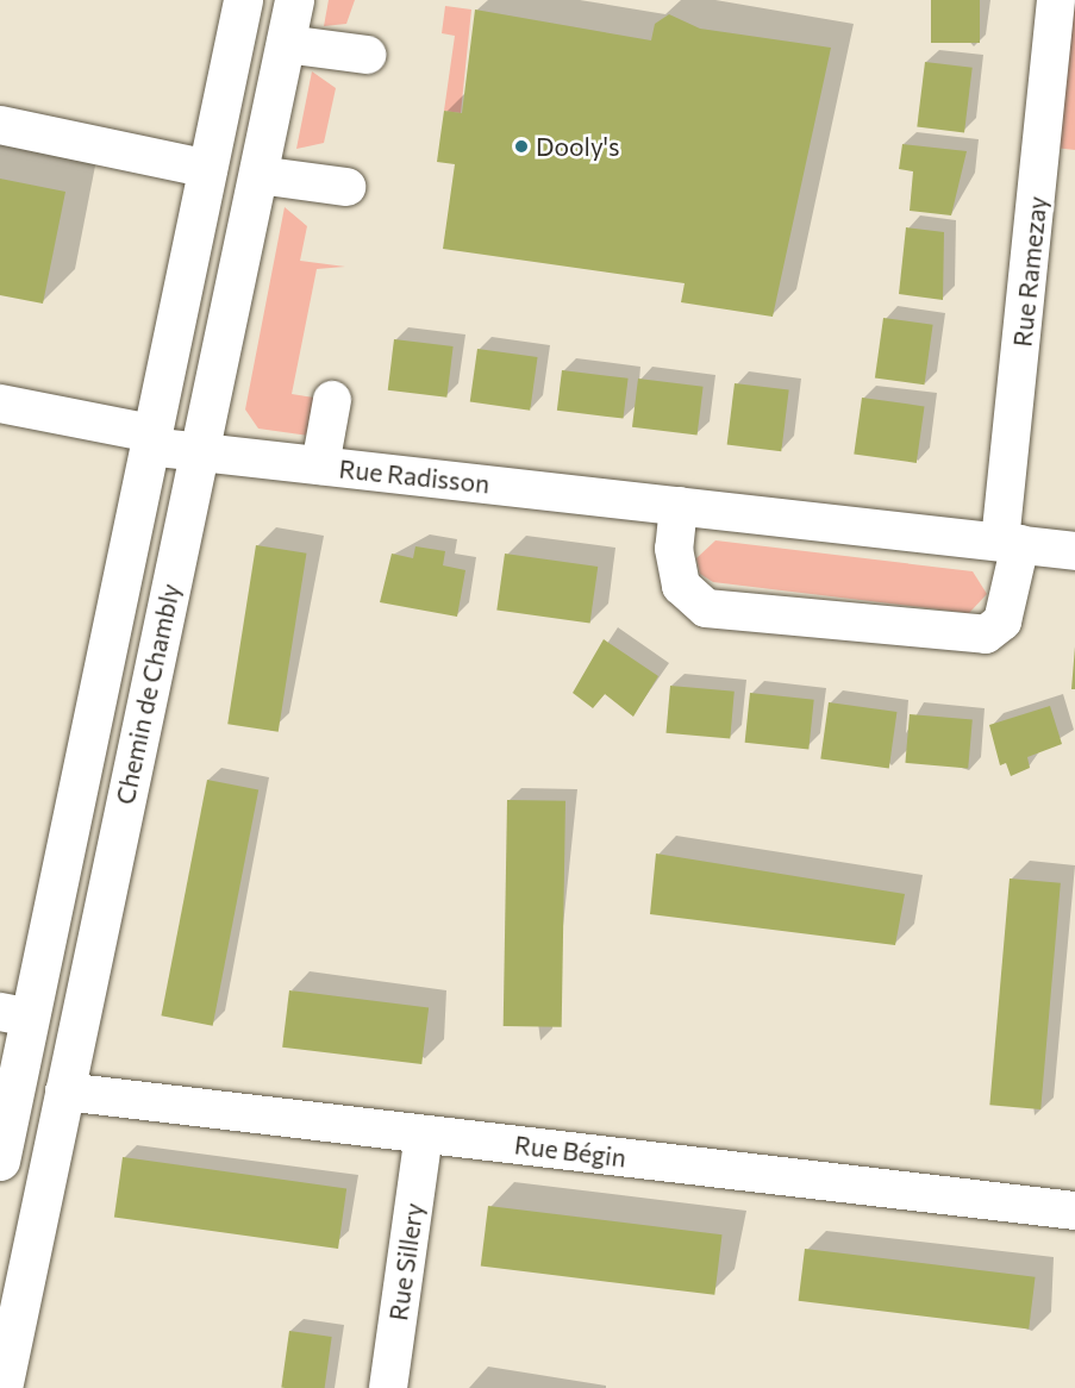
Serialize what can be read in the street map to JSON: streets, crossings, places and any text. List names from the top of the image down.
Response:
{
  "streets": {
    "main road": ["Chemin de Chambly"],
    "street": [
      "Rue Ramezay",
      "Rue Radisson",
      "Rue Bégin",
      "Rue Sillery"
    ]
  },
  "crossings": [
    ["Rue Ramezay", "Rue Radisson"],
    ["Rue Radisson", "Chemin de Chambly"],
    ["Chemin de Chambly", "Rue Bégin"],
    ["Rue Bégin", "Rue Sillery"]
  ],
  "places": ["Dooly's"]
}
